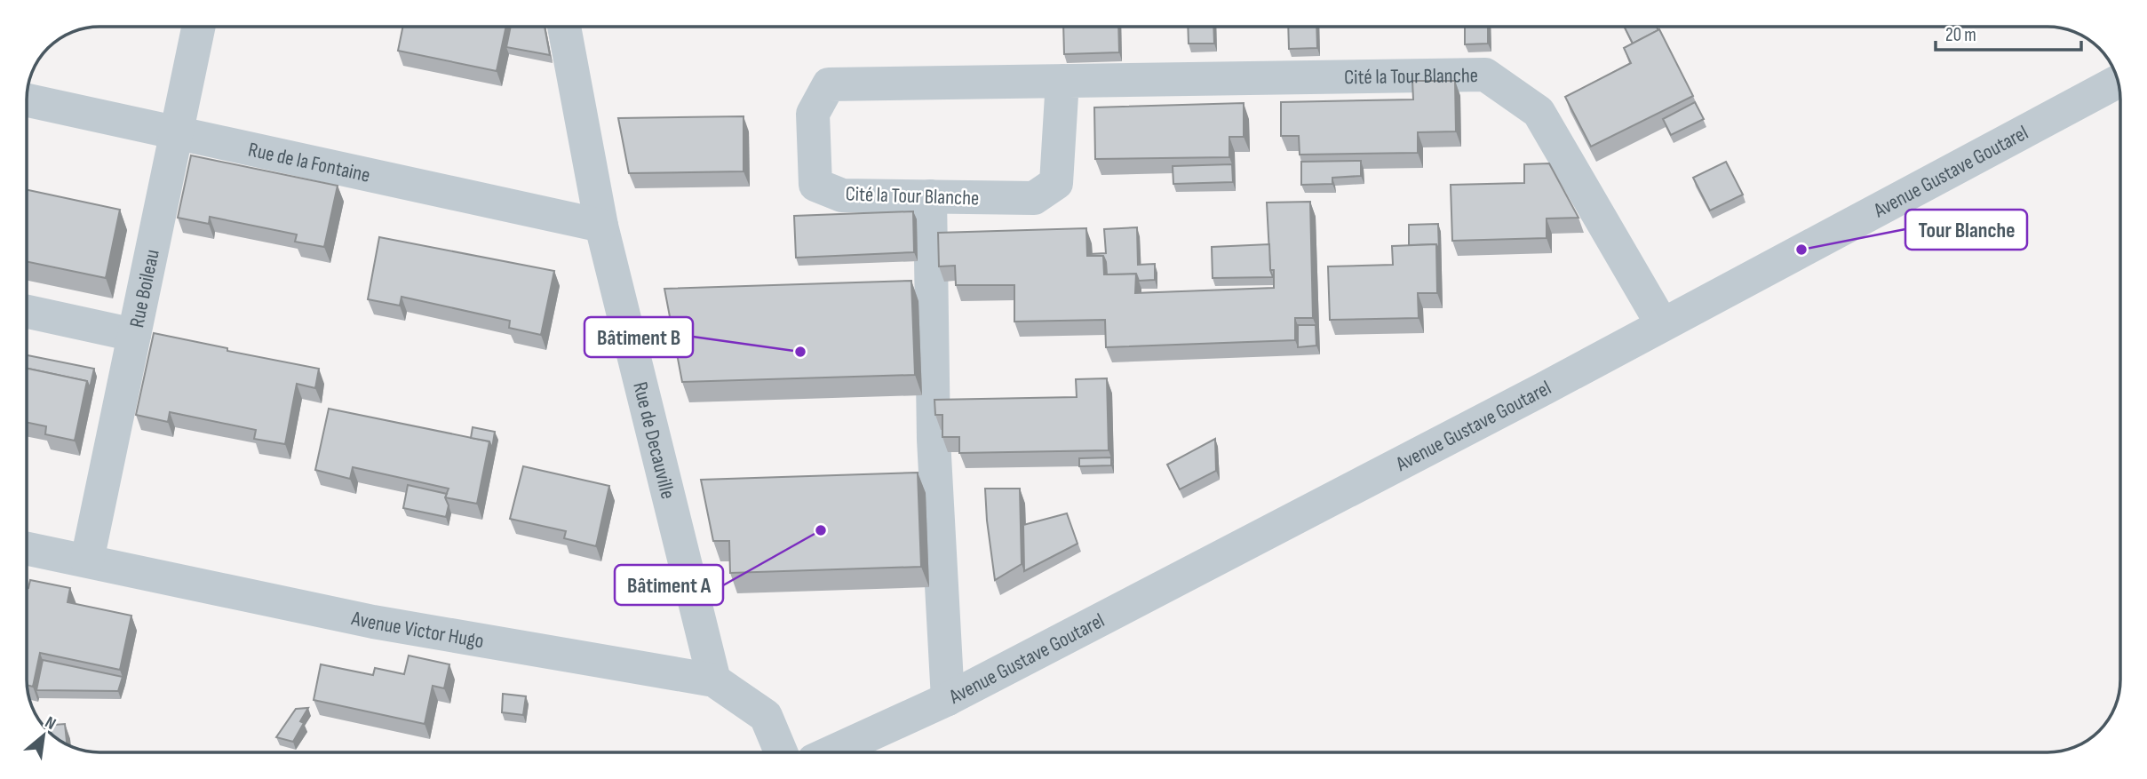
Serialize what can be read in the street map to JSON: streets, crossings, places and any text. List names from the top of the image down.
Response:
{
  "streets": {
    "street": [
      "Cité la Tour Blanche",
      "Rue de la Fontaine",
      "Avenue Gustave Goutarel",
      "Rue Boileau",
      "Rue de Decauville",
      "Avenue Victor Hugo"
    ]
  },
  "crossings": [
    ["Cité la Tour Blanche", "Avenue Gustave Goutarel"],
    ["Rue de la Fontaine", "Rue Boileau"],
    ["Rue de la Fontaine", "Rue de Decauville"],
    ["Rue Boileau", "Avenue Victor Hugo"],
    ["Rue de Decauville", "Avenue Victor Hugo"]
  ],
  "places": ["Tour Blanche", "Bâtiment B", "Bâtiment A"],
  "scale_bar": "20 m",
  "north": "top right"
}
